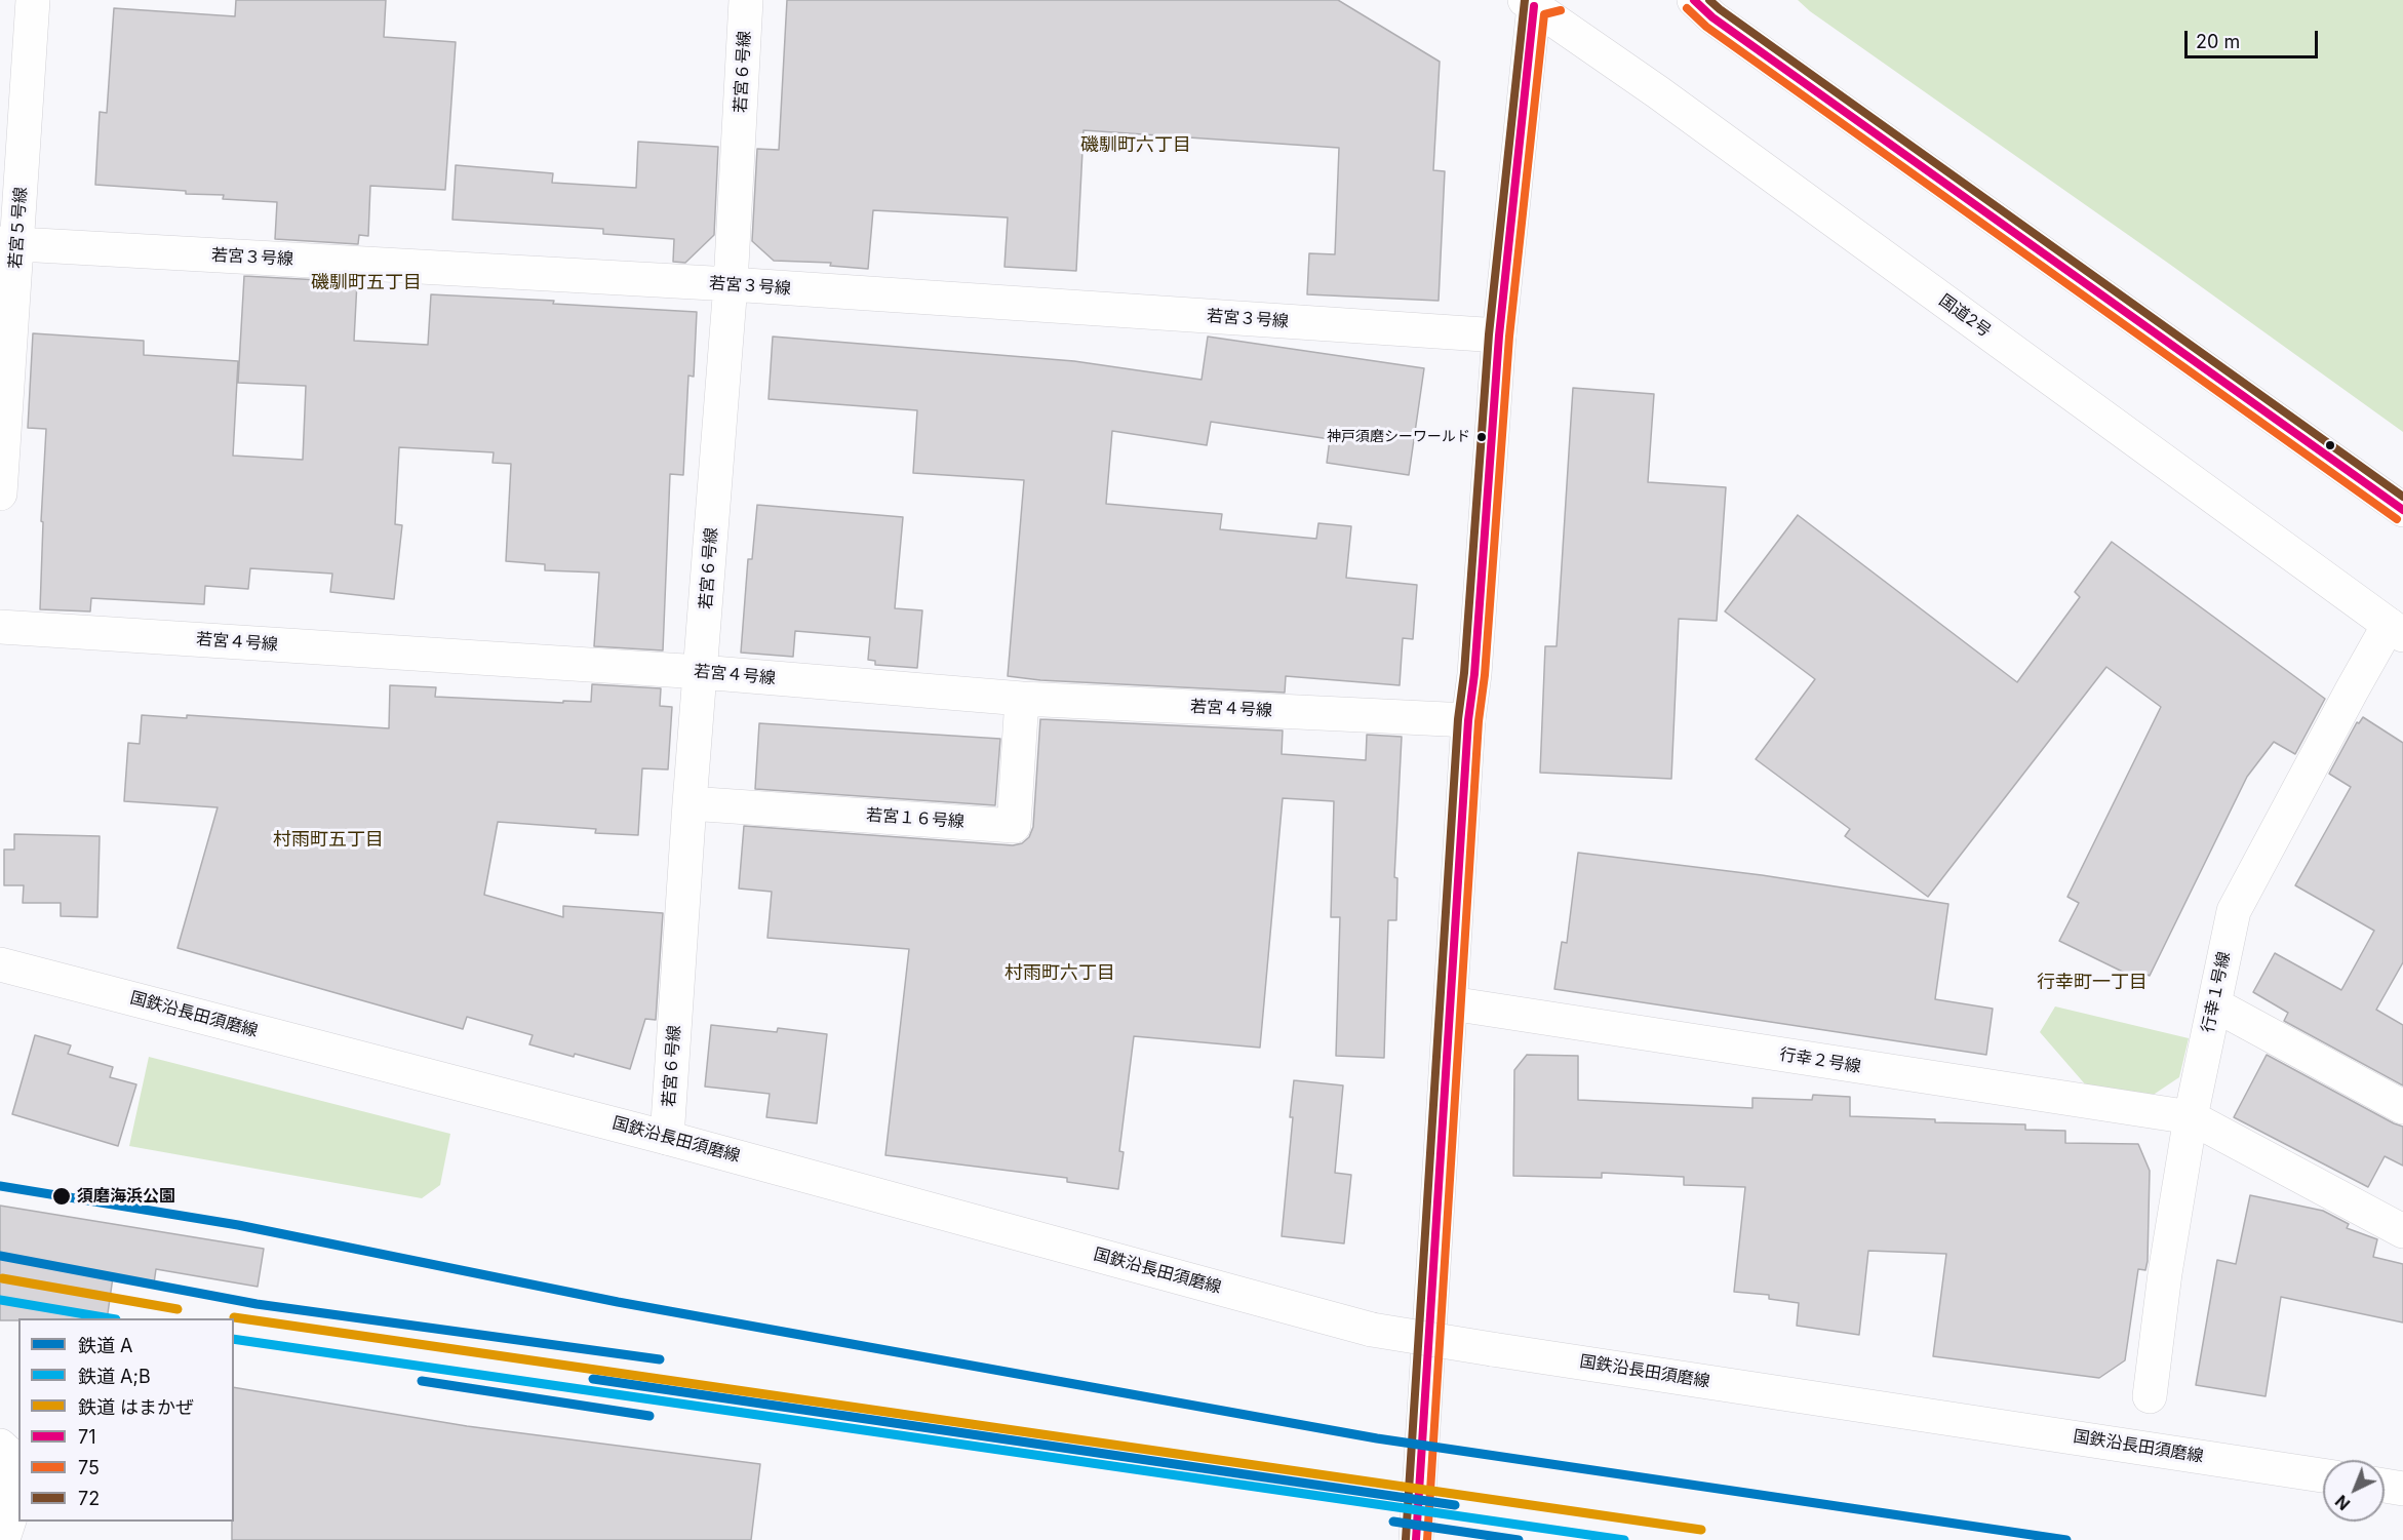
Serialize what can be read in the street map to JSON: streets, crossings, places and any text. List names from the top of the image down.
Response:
{
  "streets": {
    "main road": [
      "若宮６号線",
      "若宮５号線",
      "若宮３号線",
      "国道2号",
      "若宮４号線",
      "若宮１６号線",
      "行幸１号線",
      "国鉄沿長田須磨線",
      "行幸２号線"
    ]
  },
  "crossings": [
    ["若宮６号線", "若宮３号線"],
    ["若宮６号線", "若宮４号線"],
    ["若宮６号線", "若宮１６号線"],
    ["若宮６号線", "国鉄沿長田須磨線"],
    ["若宮５号線", "若宮３号線"],
    ["国道2号", "行幸１号線"],
    ["若宮４号線", "若宮１６号線"],
    ["行幸１号線", "行幸２号線"]
  ],
  "districts": [
    "磯馴町六丁目",
    "磯馴町五丁目",
    "村雨町五丁目",
    "村雨町六丁目",
    "行幸町一丁目"
  ],
  "places": ["神戸須磨シーワールド", "須磨海浜公園"],
  "lines": [
    "transit line 71",
    "transit line 72",
    "transit line 75",
    "rail line A",
    "rail line はまかぜ",
    "rail line A;B"
  ],
  "legend": [
    "鉄道 A",
    "鉄道 A;B",
    "鉄道 はまかぜ",
    "71",
    "75",
    "72"
  ],
  "scale_bar": "20 m",
  "north": "bottom left"
}
